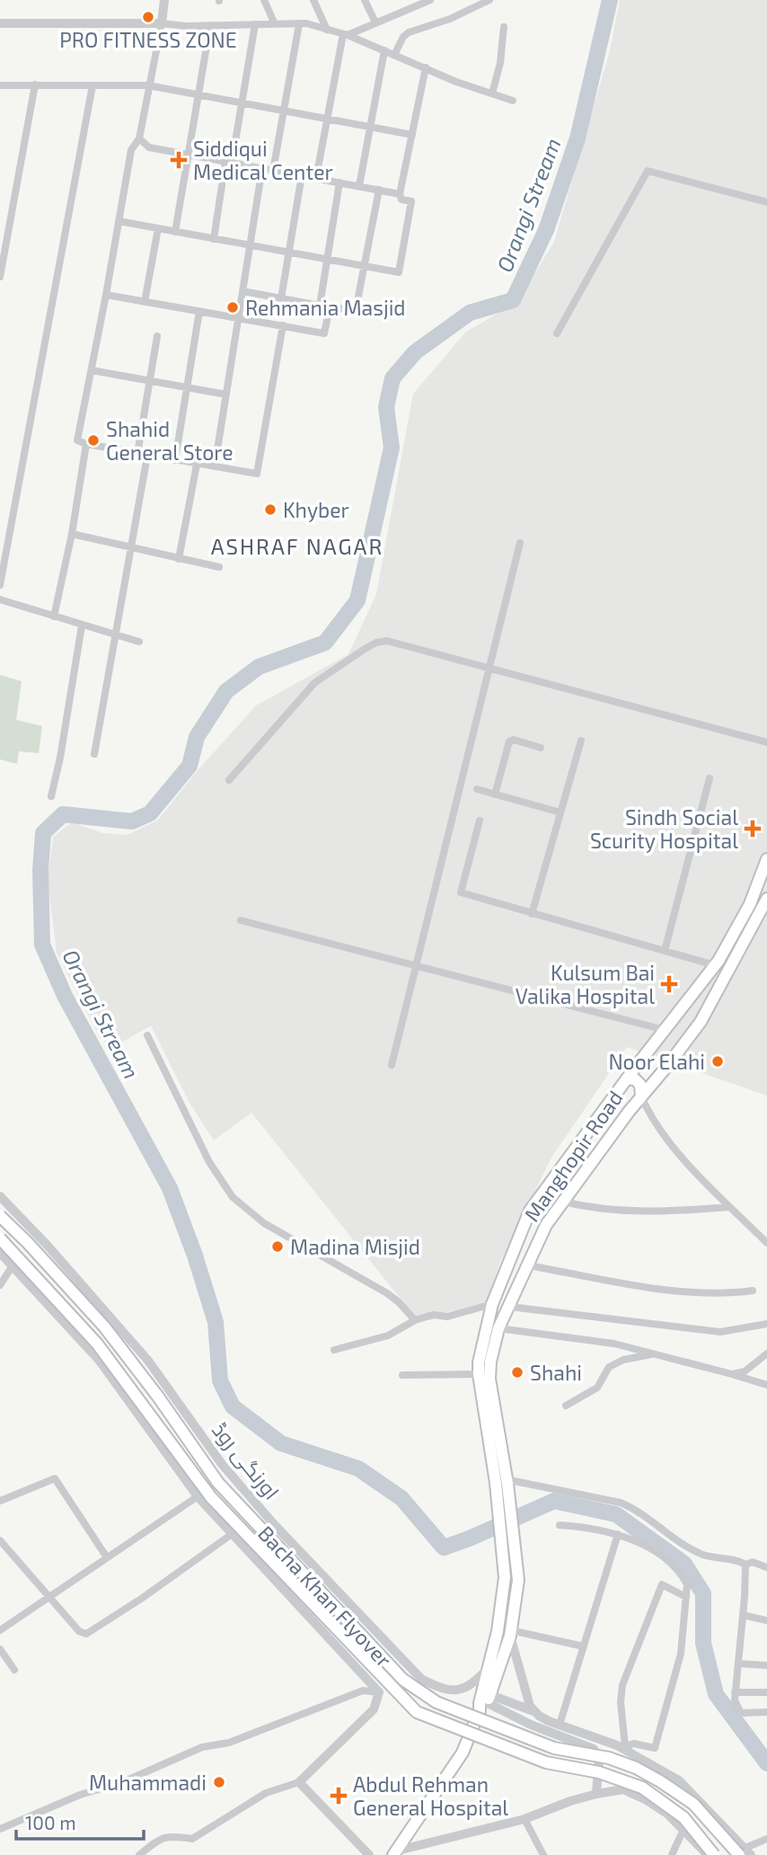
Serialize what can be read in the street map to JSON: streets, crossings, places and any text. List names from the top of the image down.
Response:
{
  "streets": {
    "main road": ["Manghopir Road", "Bacha Khan Flyover"],
    "street": ["اورنگی روڈ"]
  },
  "crossings": [
    ["Manghopir Road", "اورنگی روڈ"]
  ],
  "districts": ["ASHRAF NAGAR"],
  "water": ["Orangi Stream"],
  "places": {
    "other": [
      "PRO FITNESS ZONE",
      "Rehmania Masjid",
      "Shahid General Store",
      "Khyber",
      "Noor Elahi",
      "Madina Misjid",
      "Shahi",
      "Muhammadi"
    ],
    "health": [
      "Siddiqui Medical Center",
      "Sindh Social Scurity Hospital",
      "Kulsum Bai Valika Hospital",
      "Abdul Rehman General Hospital"
    ]
  },
  "scale_bar": "100 m"
}
